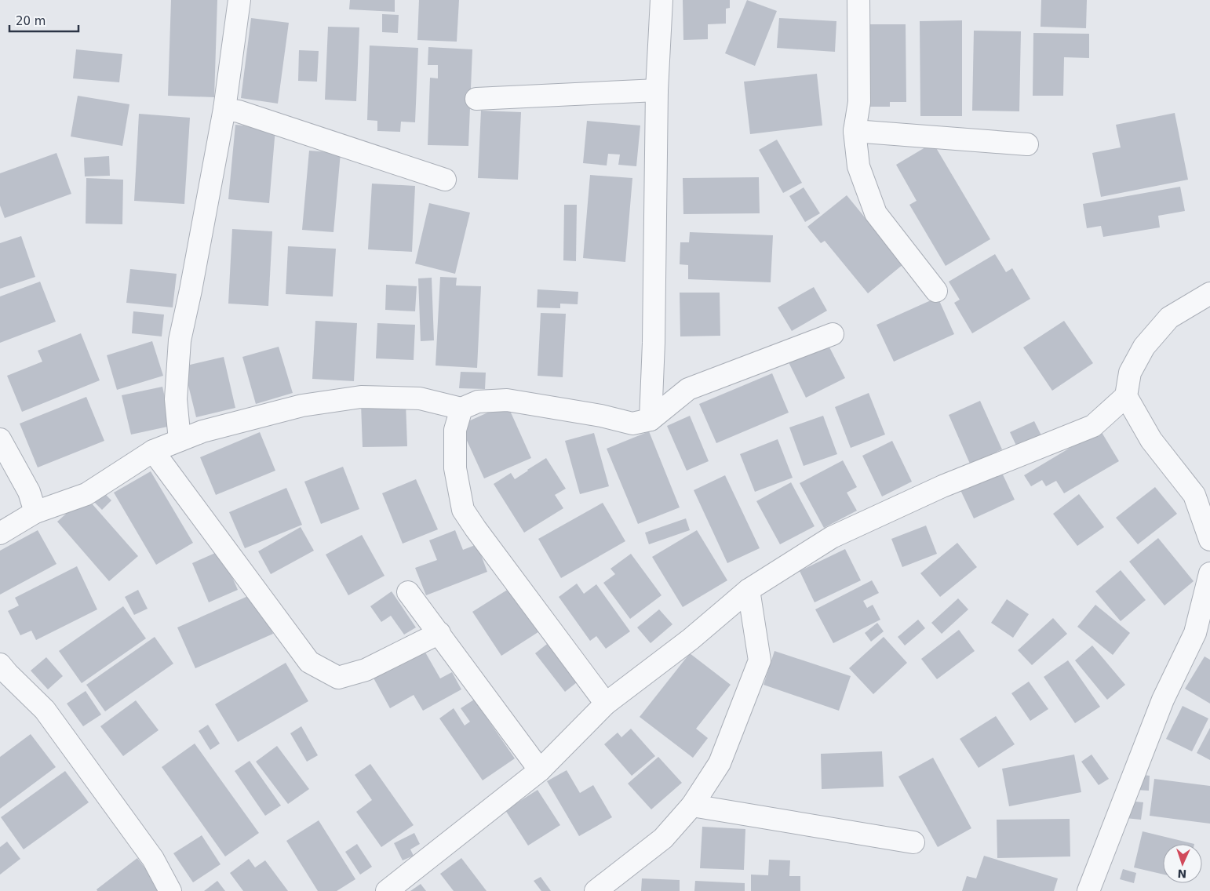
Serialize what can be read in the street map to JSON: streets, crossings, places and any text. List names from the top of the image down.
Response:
{
  "scale_bar": "20 m",
  "north": "bottom"
}
